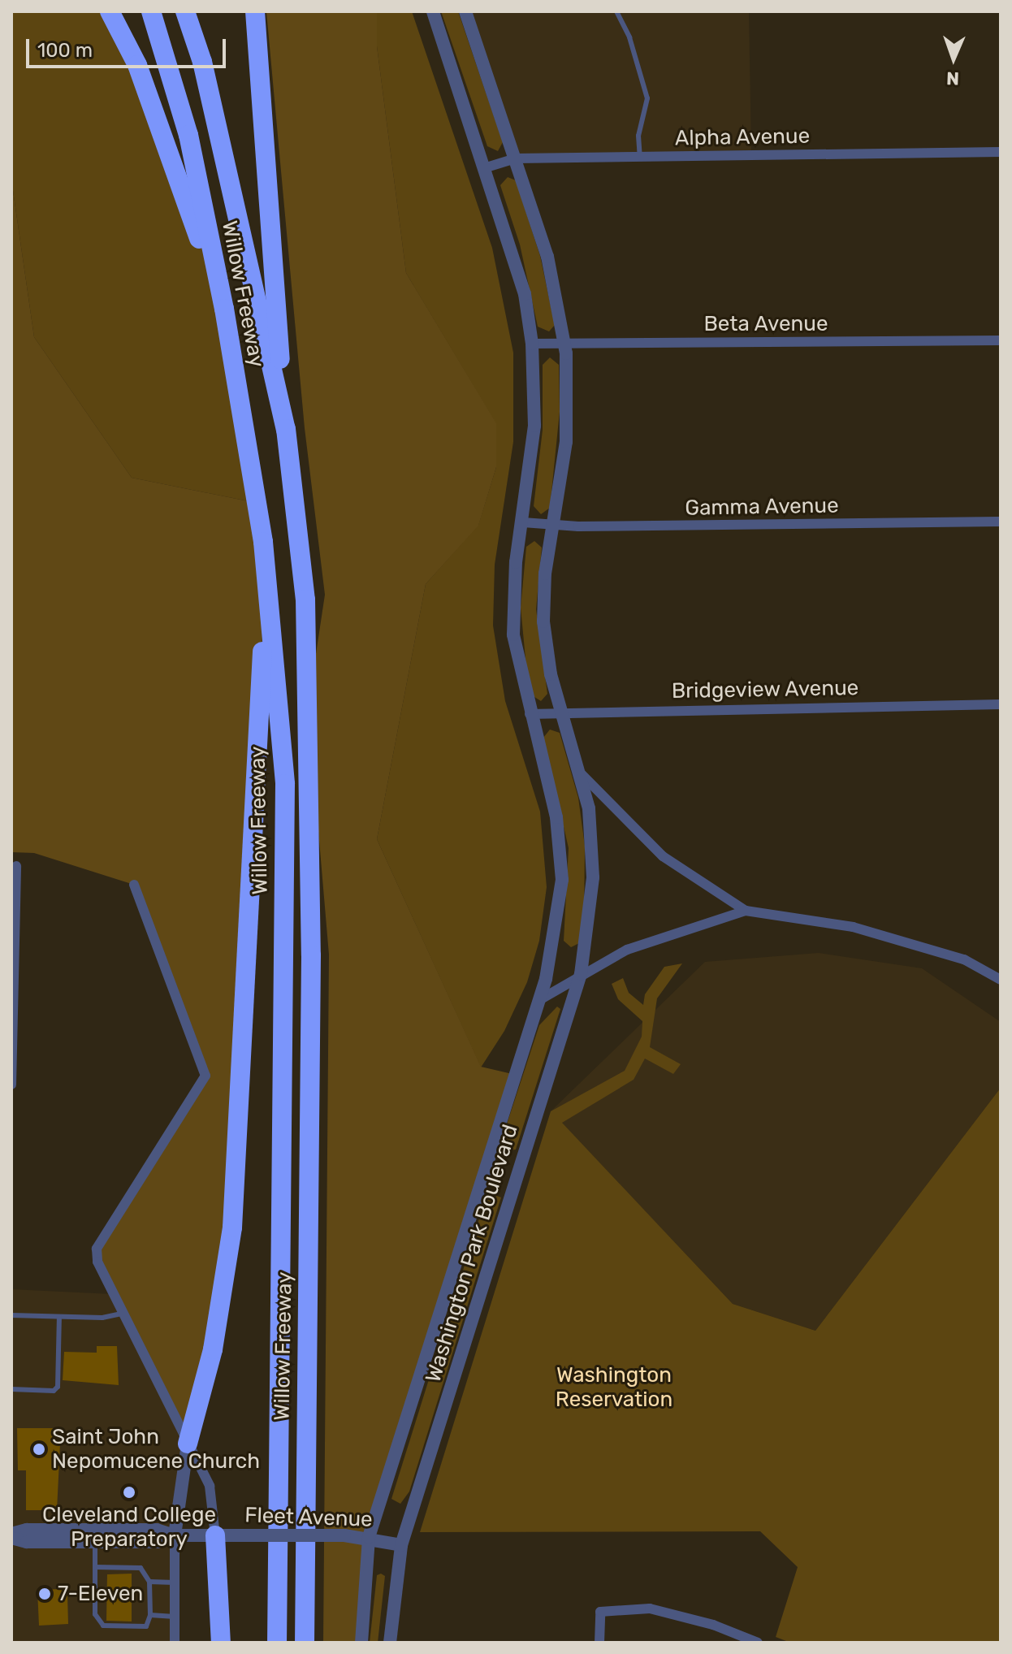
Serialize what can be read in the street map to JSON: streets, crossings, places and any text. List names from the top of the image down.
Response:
{
  "streets": {
    "highway": ["Willow Freeway"],
    "street": [
      "Alpha Avenue",
      "Beta Avenue",
      "Gamma Avenue",
      "Bridgeview Avenue",
      "Washington Park Boulevard",
      "Fleet Avenue"
    ]
  },
  "crossings": [
    ["Alpha Avenue", "Washington Park Boulevard"],
    ["Beta Avenue", "Washington Park Boulevard"],
    ["Gamma Avenue", "Washington Park Boulevard"],
    ["Bridgeview Avenue", "Washington Park Boulevard"],
    ["Washington Park Boulevard", "Fleet Avenue"]
  ],
  "parks": ["Washington Reservation"],
  "places": ["Saint John Nepomucene Church", "Cleveland College Preparatory", "7-Eleven"],
  "scale_bar": "100 m",
  "north": "bottom"
}
